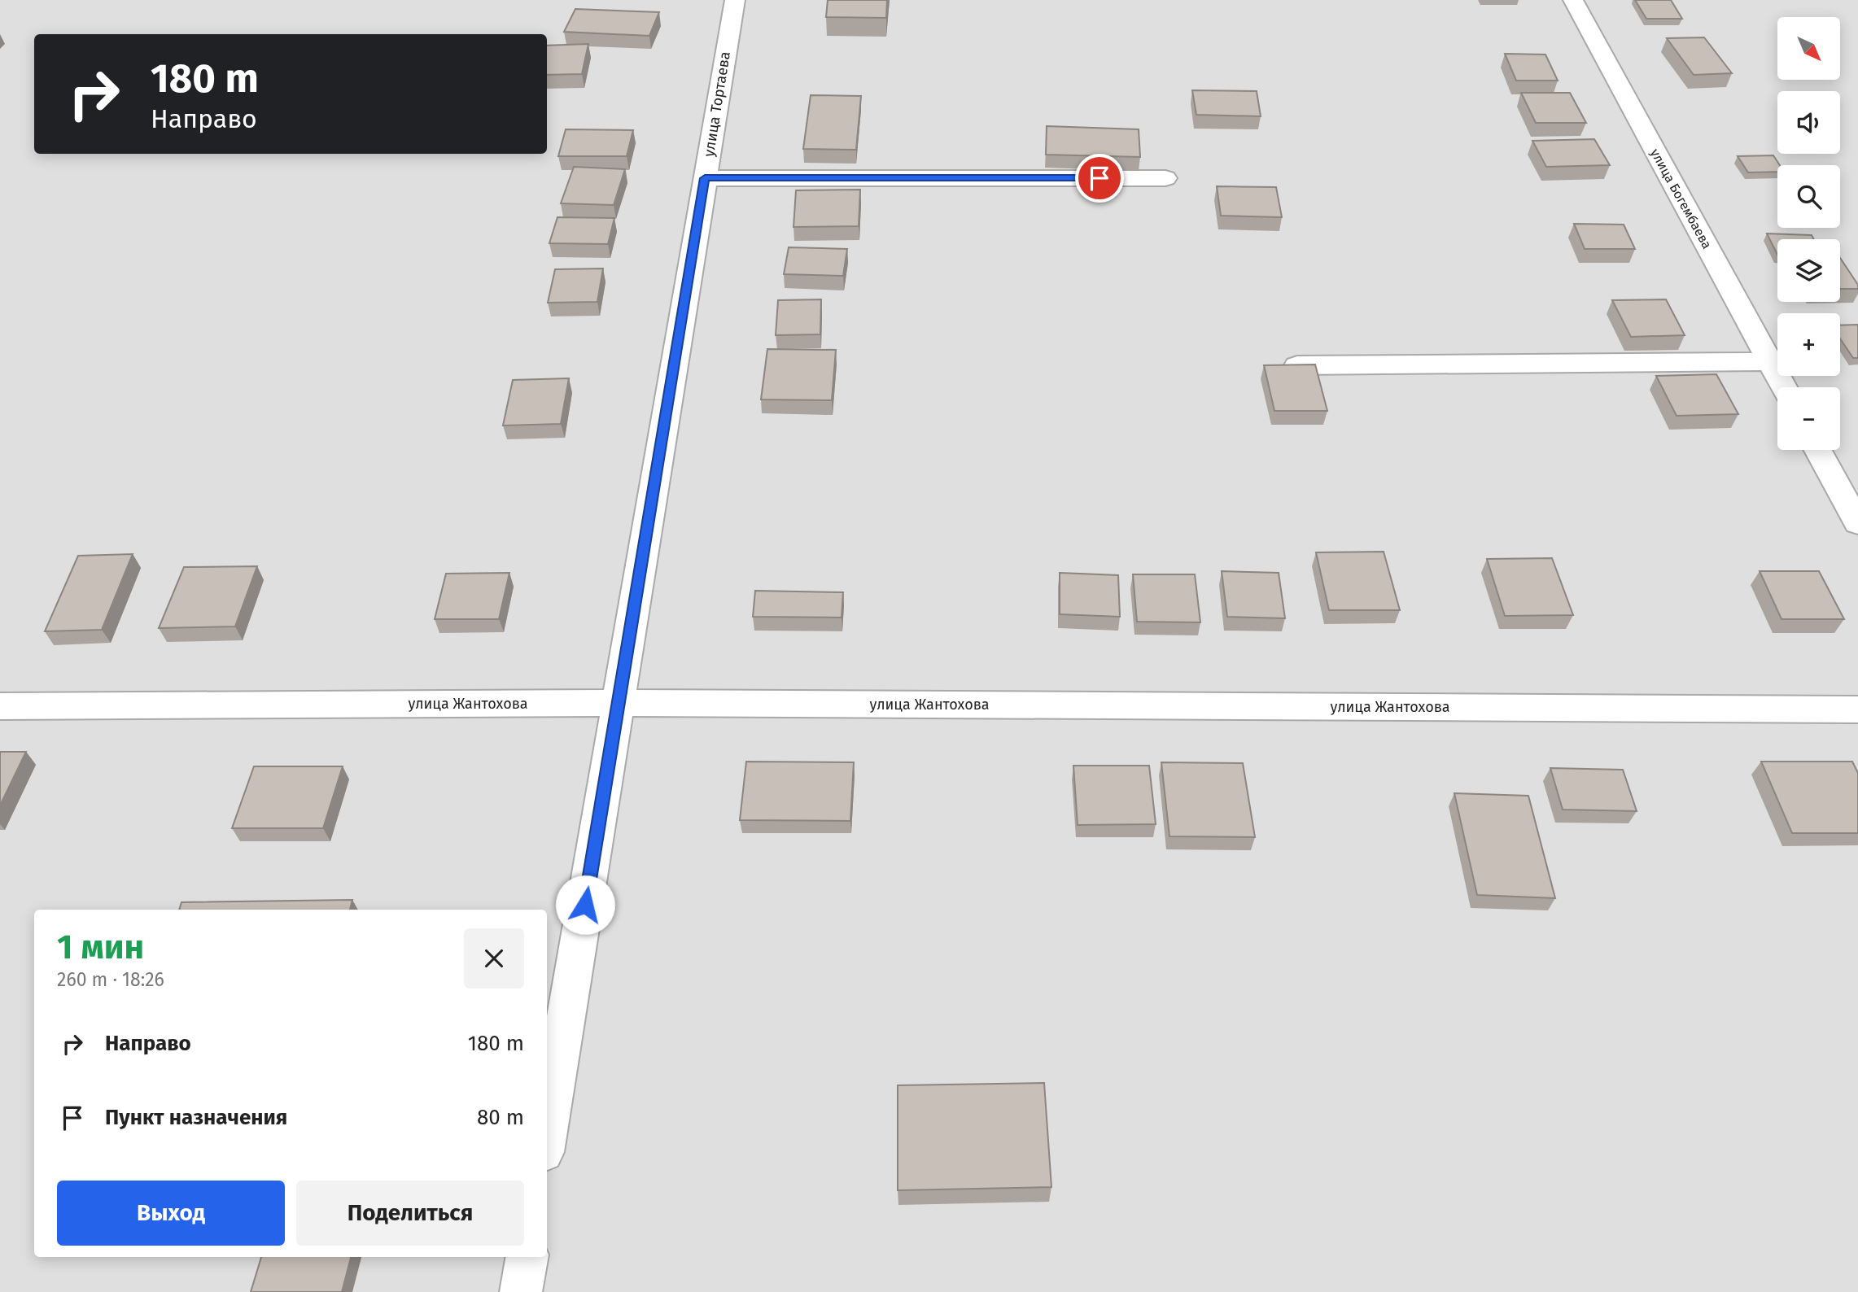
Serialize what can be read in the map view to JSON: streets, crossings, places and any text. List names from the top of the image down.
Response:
{
  "streets": {
    "street": ["улица Тортаева", "улица Богембаева", "улица Жантохова"]
  },
  "crossings": [
    ["улица Тортаева", "улица Жантохова"]
  ],
  "north": "bottom right",
  "page": {
    "map_buttons": ["+", "−"],
    "turn": ["180 m", "Направо"],
    "heading": ["1 мин", "260 m · 18:26"],
    "list": [
      {
        "name": "Направо",
        "value": "180 m"
      },
      {
        "name": "Пункт назначения",
        "value": "80 m"
      }
    ],
    "buttons": ["Выход", "Поделиться"]
  }
}
